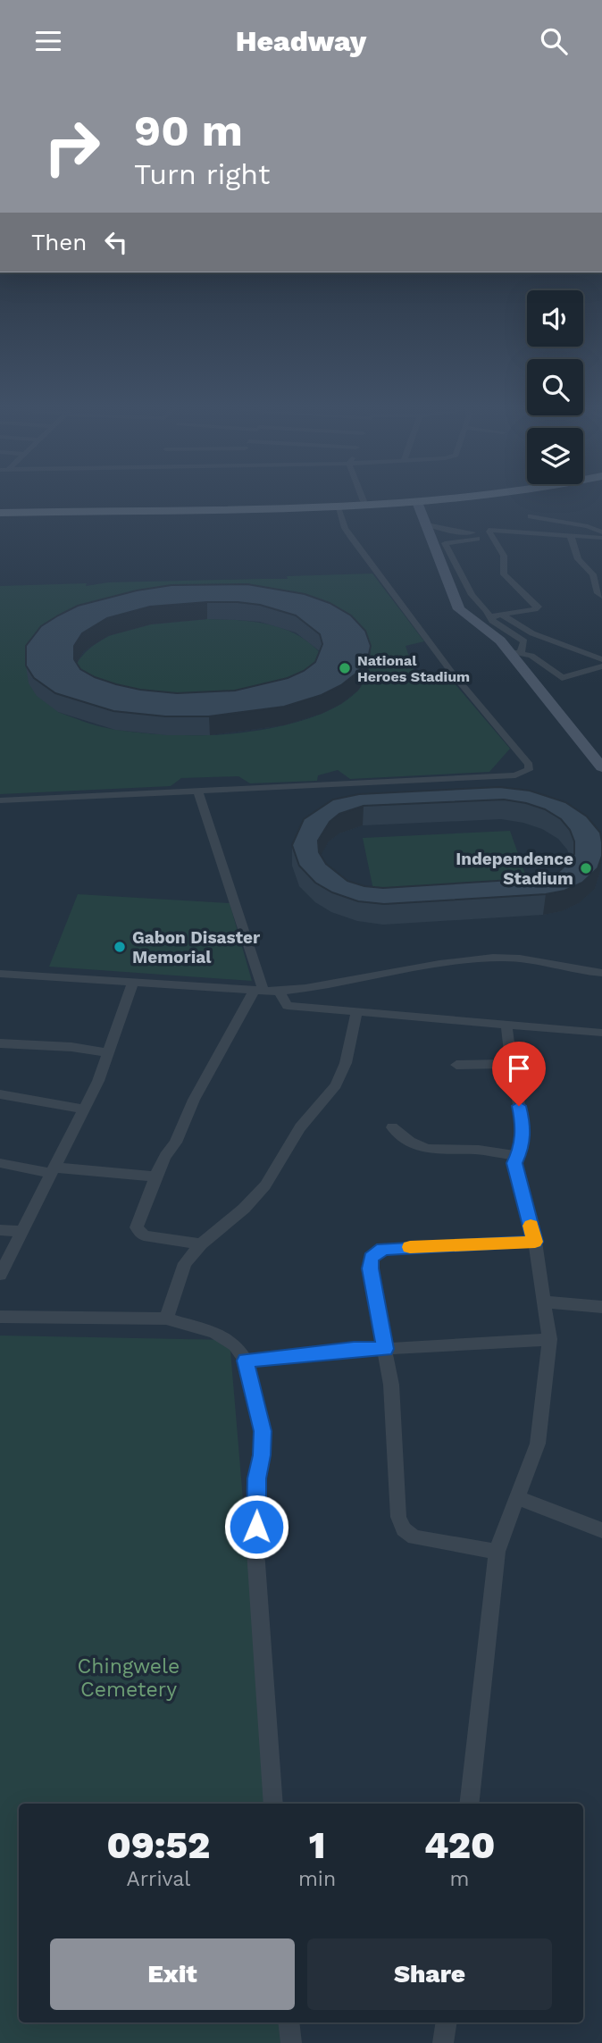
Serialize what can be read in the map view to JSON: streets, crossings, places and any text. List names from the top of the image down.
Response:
{
  "parks": ["Chingwele Cemetery"],
  "places": ["National Heroes Stadium", "Independence Stadium", "Gabon Disaster Memorial"],
  "page": {
    "header": "Headway",
    "turn": ["90 m", "Turn right"],
    "then": "Then",
    "eta": [
      "09:52",
      "Arrival",
      "1",
      "min",
      "420",
      "m"
    ],
    "buttons": ["Exit", "Share"]
  }
}
